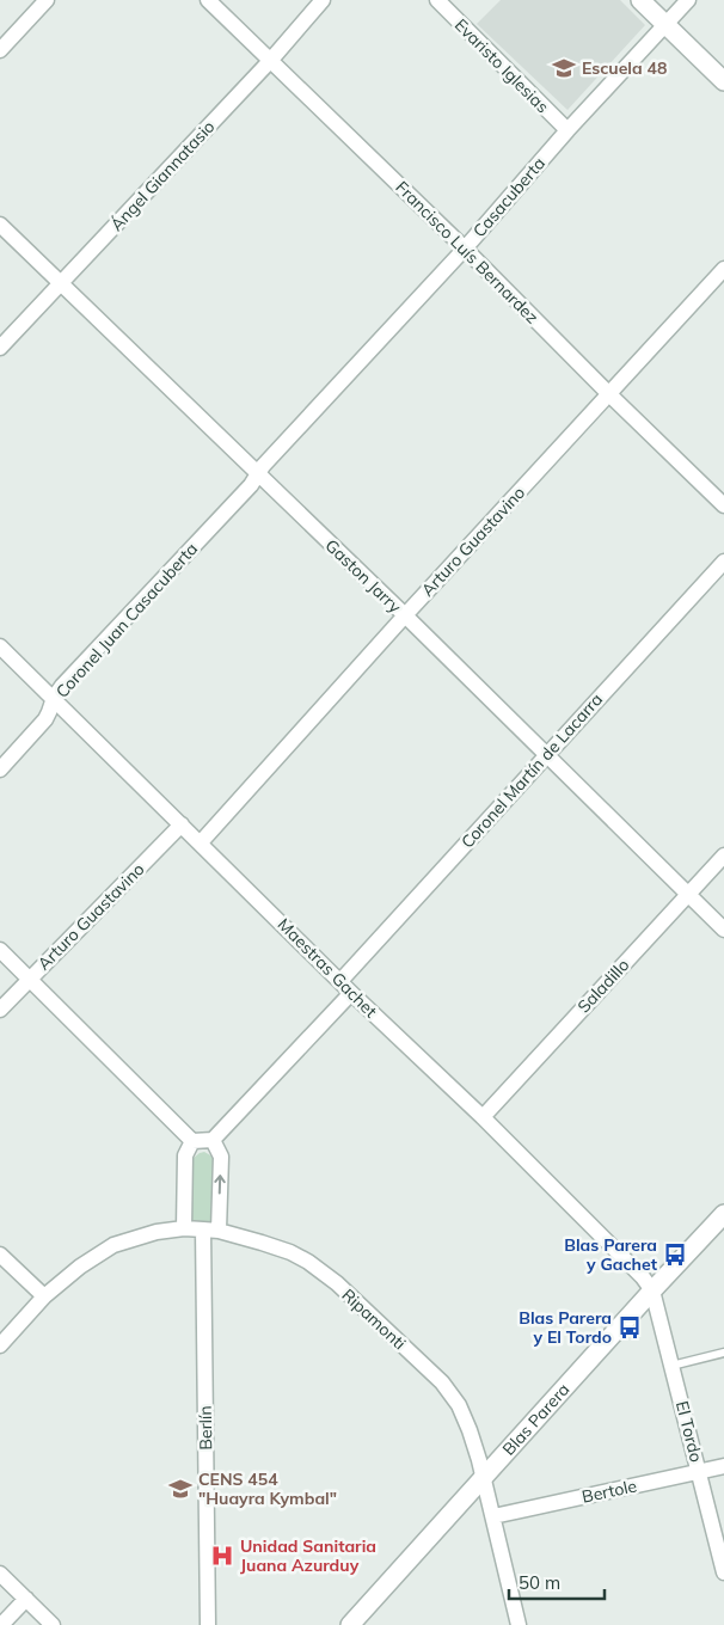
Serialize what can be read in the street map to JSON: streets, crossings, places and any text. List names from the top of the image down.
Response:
{
  "streets": {
    "street": [
      "Evaristo Iglesias",
      "Ángel Giannatasio",
      "Casacuberta",
      "Francisco Luís Bernardez",
      "Arturo Guastavino",
      "Gaston Jarry",
      "Coronel Juan Casacuberta",
      "Coronel Martín de Lacarra",
      "Maestras Gachet",
      "Saladillo",
      "Ripamonti",
      "Blas Parera",
      "Berlín",
      "El Tordo",
      "Bertole"
    ]
  },
  "crossings": [
    ["Evaristo Iglesias", "Casacuberta"],
    ["Ángel Giannatasio", "Francisco Luís Bernardez"],
    ["Ángel Giannatasio", "Gaston Jarry"],
    ["Casacuberta", "Francisco Luís Bernardez"],
    ["Casacuberta", "Gaston Jarry"],
    ["Casacuberta", "Coronel Juan Casacuberta"],
    ["Francisco Luís Bernardez", "Arturo Guastavino"],
    ["Arturo Guastavino", "Gaston Jarry"],
    ["Arturo Guastavino", "Maestras Gachet"],
    ["Gaston Jarry", "Coronel Juan Casacuberta"],
    ["Gaston Jarry", "Coronel Martín de Lacarra"],
    ["Gaston Jarry", "Saladillo"],
    ["Coronel Juan Casacuberta", "Maestras Gachet"],
    ["Coronel Martín de Lacarra", "Maestras Gachet"],
    ["Maestras Gachet", "Saladillo"],
    ["Maestras Gachet", "Blas Parera"],
    ["Maestras Gachet", "El Tordo"],
    ["Ripamonti", "Blas Parera"],
    ["Ripamonti", "Berlín"],
    ["Ripamonti", "Bertole"],
    ["Blas Parera", "El Tordo"],
    ["El Tordo", "Bertole"]
  ],
  "places": {
    "school or university": ["Escuela 48", "CENS 454 \"Huayra Kymbal\""],
    "bus stop": ["Blas Parera y Gachet", "Blas Parera y El Tordo"],
    "hospital": ["Unidad Sanitaria Juana Azurduy"]
  },
  "scale_bar": "50 m"
}
